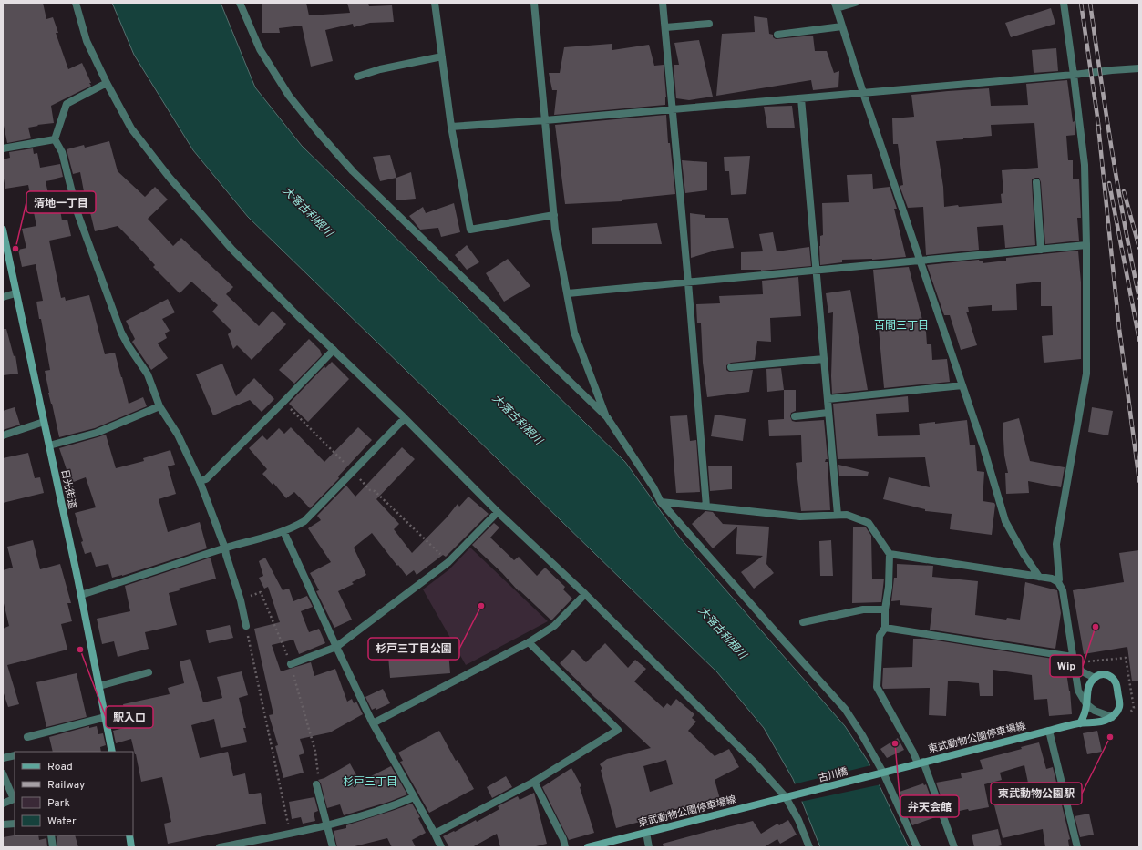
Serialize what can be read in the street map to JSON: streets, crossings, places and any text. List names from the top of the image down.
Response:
{
  "streets": {
    "main road": ["日光街道", "東武動物公園停車場線", "古川橋"]
  },
  "crossings": [
    ["東武動物公園停車場線", "古川橋"]
  ],
  "districts": ["百間三丁目", "杉戸三丁目"],
  "water": ["大落古利根川"],
  "places": [
    "清地一丁目",
    "杉戸三丁目公園",
    "Wip",
    "駅入口",
    "東武動物公園駅",
    "弁天会館"
  ],
  "legend": [
    "Road",
    "Railway",
    "Park",
    "Water"
  ]
}
